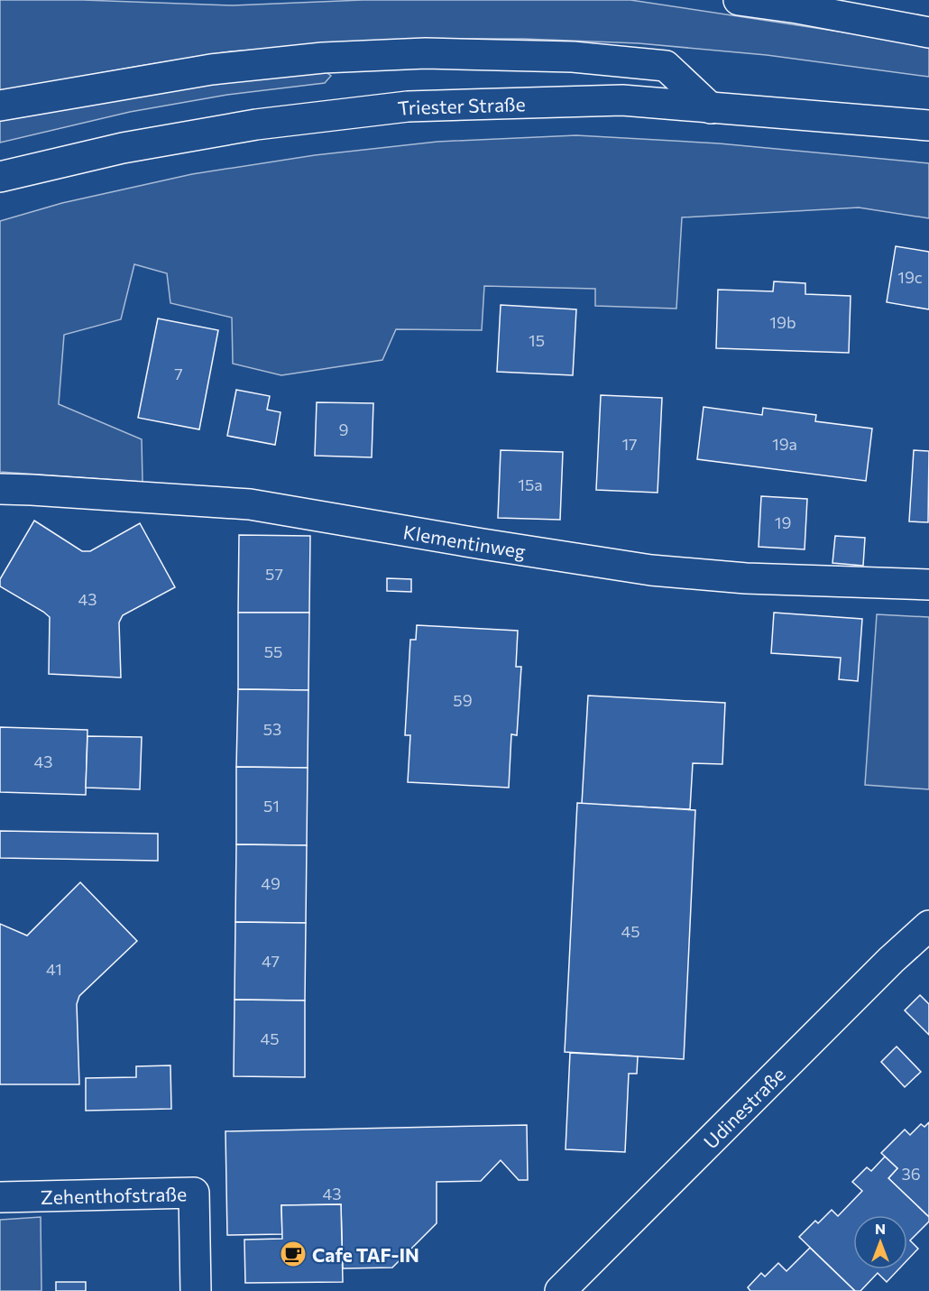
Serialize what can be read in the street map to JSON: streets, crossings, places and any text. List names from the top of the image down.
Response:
{
  "streets": {
    "street": [
      "Triester Straße",
      "Klementinweg",
      "Udinestraße",
      "Zehenthofstraße"
    ]
  },
  "places": {
    "cafe": ["Cafe TAF-IN"]
  },
  "house_numbers": [
    "19c",
    "19b",
    "15",
    "7",
    "9",
    "17",
    "19a",
    "15a",
    "19",
    "57",
    "43",
    "55",
    "59",
    "53",
    "43",
    "51",
    "49",
    "45",
    "47",
    "41",
    "45",
    "36",
    "43"
  ],
  "north": "top"
}
